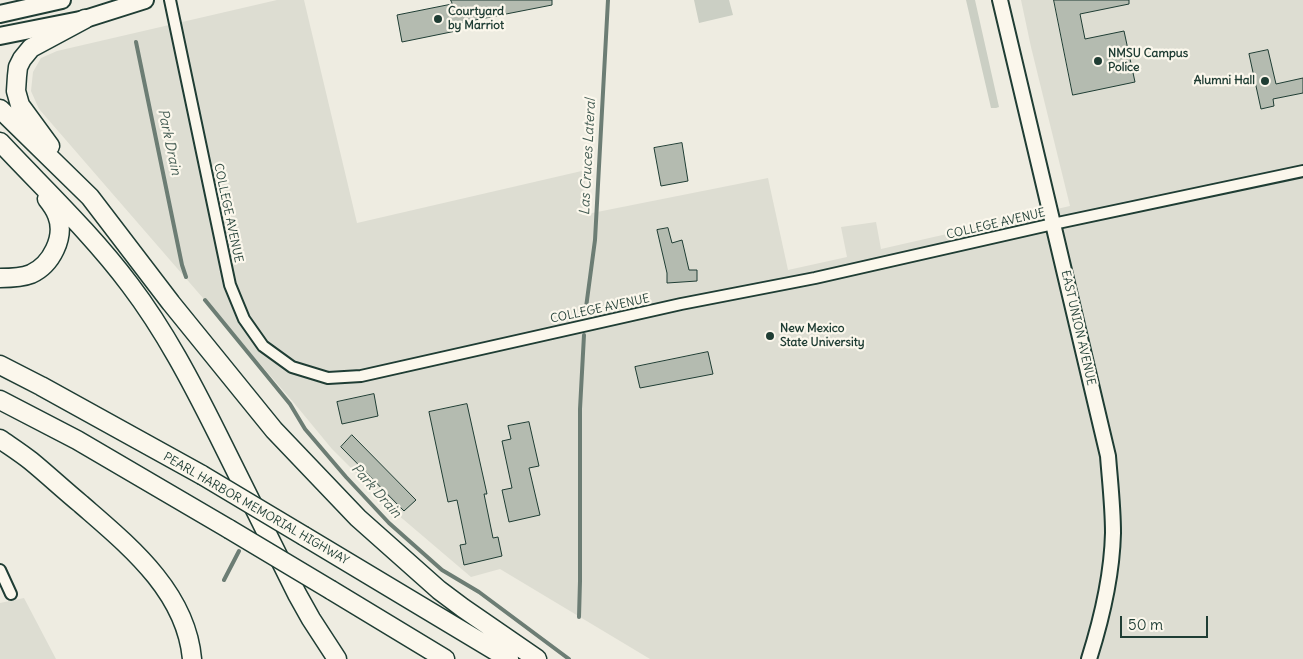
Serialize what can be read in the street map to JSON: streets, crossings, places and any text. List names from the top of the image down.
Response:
{
  "streets": {
    "highway": ["PEARL HARBOR MEMORIAL HIGHWAY"],
    "street": ["COLLEGE AVENUE", "EAST UNION AVENUE"]
  },
  "crossings": [
    ["COLLEGE AVENUE", "EAST UNION AVENUE"]
  ],
  "water": ["Park Drain", "Las Cruces Lateral"],
  "places": [
    "Courtyard by Marriot",
    "NMSU Campus Police",
    "Alumni Hall",
    "New Mexico State University"
  ],
  "scale_bar": "50 m"
}
